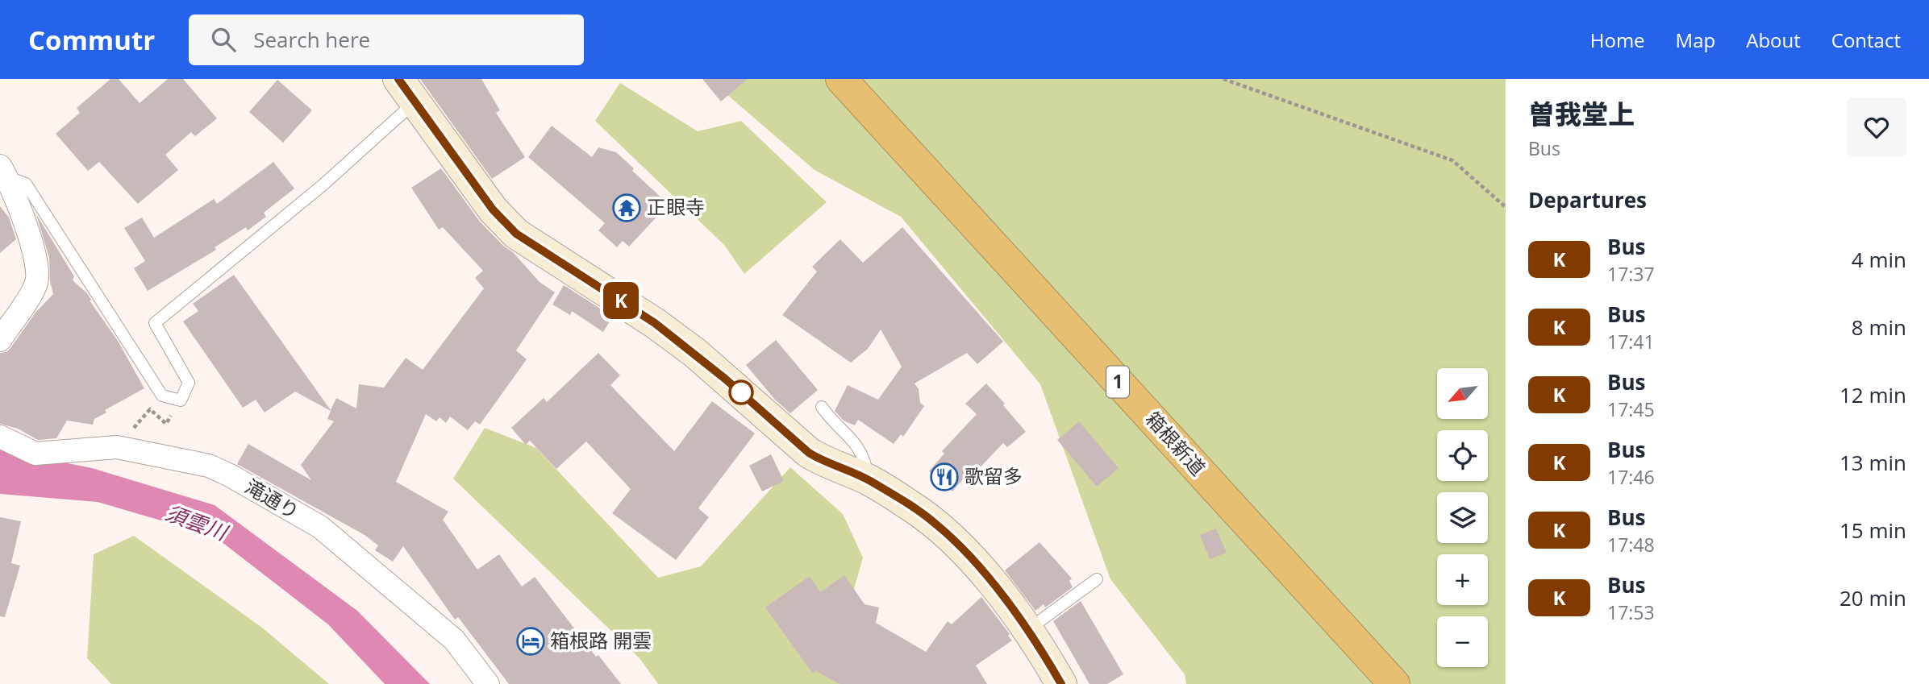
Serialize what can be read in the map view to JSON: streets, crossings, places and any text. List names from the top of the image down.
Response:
{
  "streets": {
    "highway": ["1", "箱根新道"],
    "street": ["滝通り"]
  },
  "water": ["須雲川"],
  "places": {
    "temple": ["正眼寺"],
    "restaurant": ["歌留多"],
    "hotel": ["箱根路 開雲"]
  },
  "lines": ["bus line K"],
  "north": "bottom left",
  "page": {
    "header": "Commutr",
    "search": "Search here",
    "nav": [
      "Home",
      "Map",
      "About",
      "Contact"
    ],
    "on_map": "K",
    "heading": [
      ["曽我堂上", "Bus"],
      "Departures"
    ],
    "list": [
      {
        "mark": "K",
        "name": "Bus",
        "note": "17:37",
        "value": "4 min"
      },
      {
        "mark": "K",
        "name": "Bus",
        "note": "17:41",
        "value": "8 min"
      },
      {
        "mark": "K",
        "name": "Bus",
        "note": "17:45",
        "value": "12 min"
      },
      {
        "mark": "K",
        "name": "Bus",
        "note": "17:46",
        "value": "13 min"
      },
      {
        "mark": "K",
        "name": "Bus",
        "note": "17:48",
        "value": "15 min"
      },
      {
        "mark": "K",
        "name": "Bus",
        "note": "17:53",
        "value": "20 min"
      }
    ],
    "map_buttons": ["+", "−"]
  }
}
